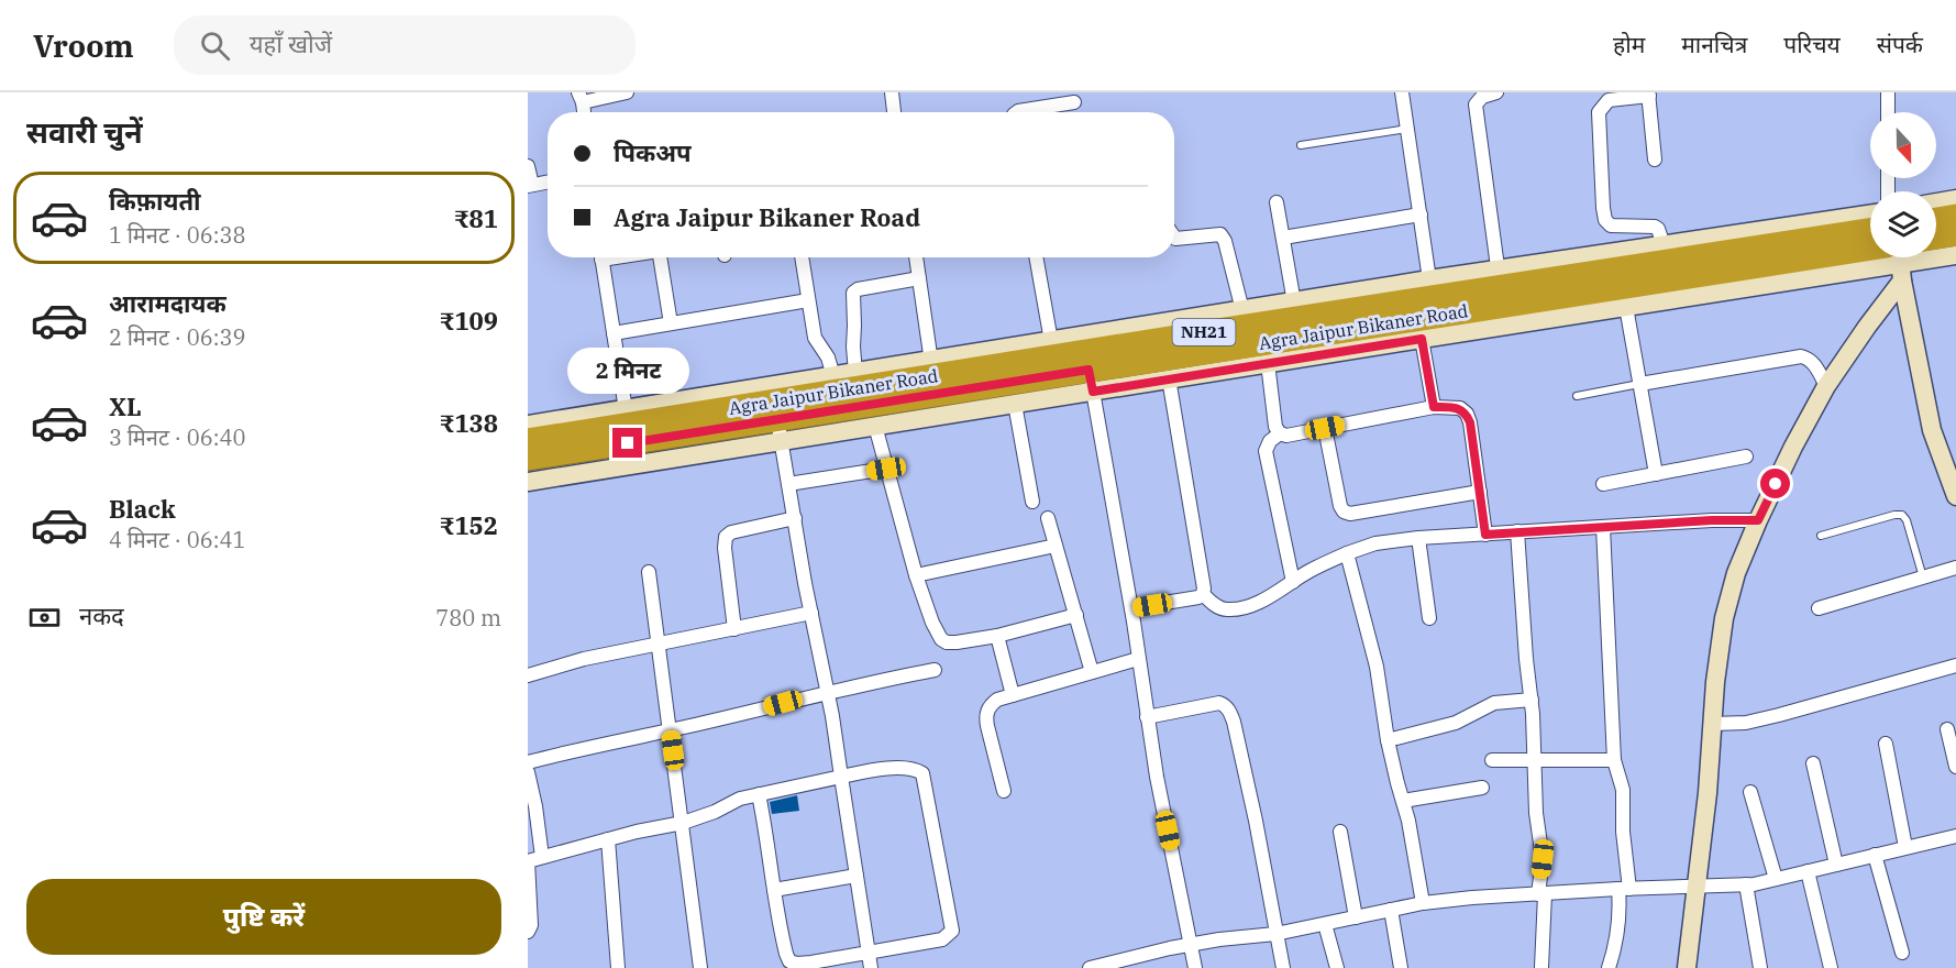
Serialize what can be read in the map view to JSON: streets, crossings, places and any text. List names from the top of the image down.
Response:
{
  "streets": {
    "highway": ["Agra Jaipur Bikaner Road", "NH21"]
  },
  "north": "bottom",
  "page": {
    "header": "Vroom",
    "search": "यहाँ खोजें",
    "nav": [
      "होम",
      "मानचित्र",
      "परिचय",
      "संपर्क"
    ],
    "heading": "सवारी चुनें",
    "banner": ["पिकअप", "Agra Jaipur Bikaner Road"],
    "list": [
      {
        "name": "किफ़ायती",
        "note": "1 मिनट · 06:38",
        "value": "₹81"
      },
      {
        "name": "आरामदायक",
        "note": "2 मिनट · 06:39",
        "value": "₹109"
      },
      {
        "name": "XL",
        "note": "3 मिनट · 06:40",
        "value": "₹138"
      },
      {
        "name": "Black",
        "note": "4 मिनट · 06:41",
        "value": "₹152"
      }
    ],
    "bubble": "2 मिनट",
    "pay": ["नकद", "780 m"],
    "buttons": "पुष्टि करें"
  }
}
